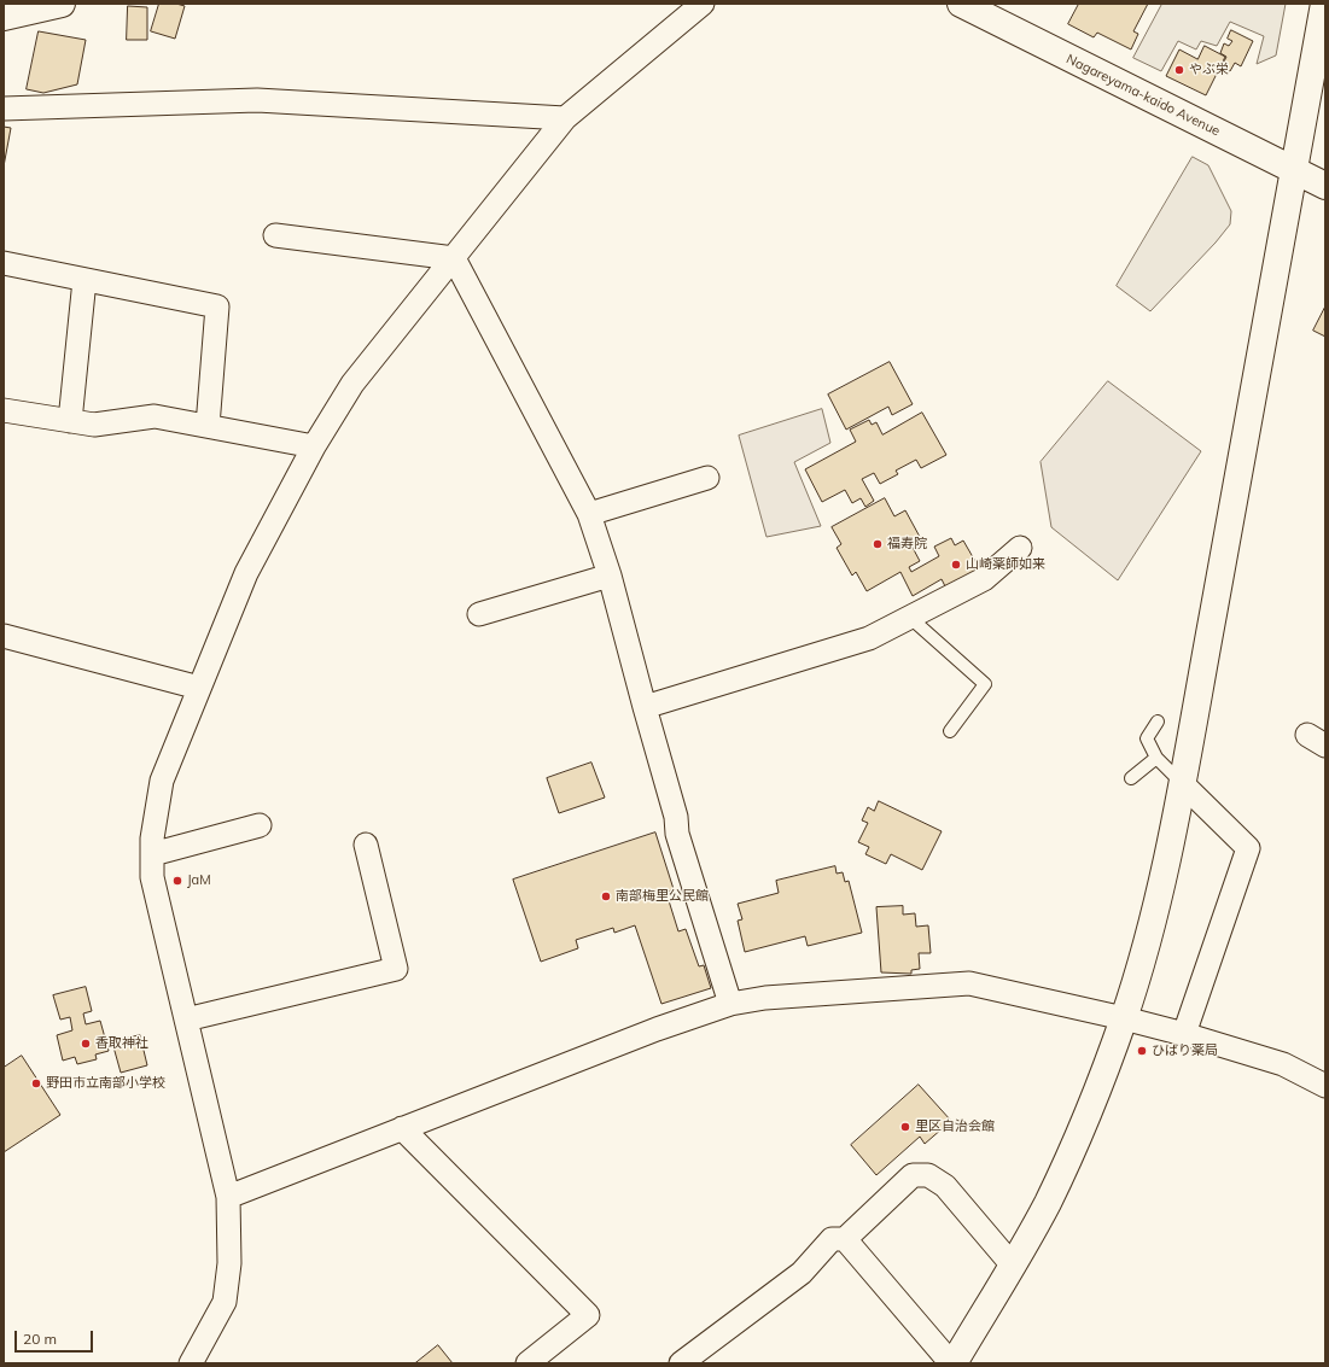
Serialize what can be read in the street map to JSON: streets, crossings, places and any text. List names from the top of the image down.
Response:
{
  "streets": {
    "street": ["Nagareyama-kaido Avenue"]
  },
  "places": [
    "やぶ栄",
    "福寿院",
    "山崎薬師如来",
    "JaM",
    "南部梅里公民館",
    "香取神社",
    "ひばり薬局",
    "野田市立南部小学校",
    "里区自治会館"
  ],
  "scale_bar": "20 m"
}
